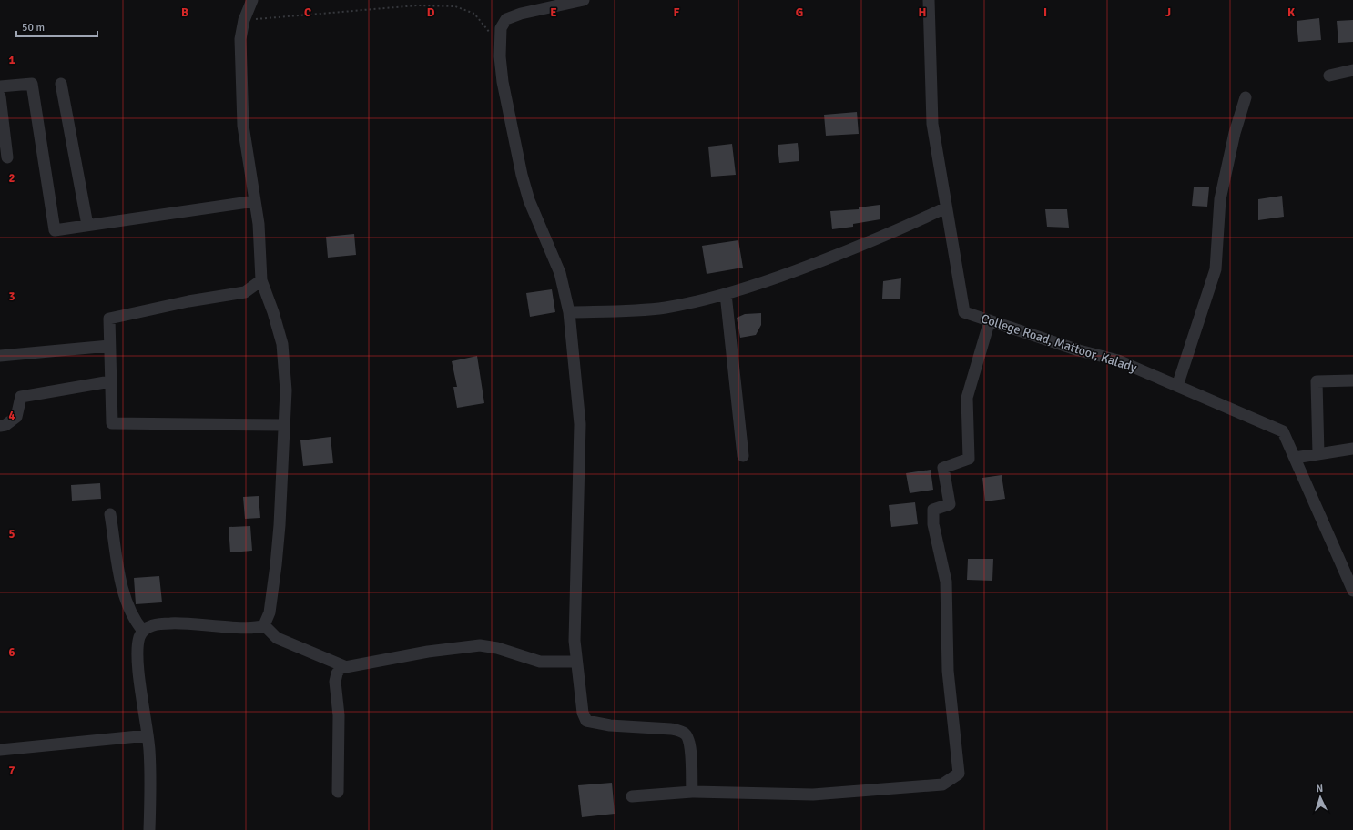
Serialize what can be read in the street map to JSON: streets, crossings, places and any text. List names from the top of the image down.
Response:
{
  "streets": {
    "street": ["College Road, Mattoor, Kalady"]
  },
  "scale_bar": "50 m",
  "north": "top",
  "grid": {
    "columns": [
      "B",
      "C",
      "D",
      "E",
      "F",
      "G",
      "H",
      "I",
      "J",
      "K"
    ],
    "rows": [
      "1",
      "2",
      "3",
      "4",
      "5",
      "6",
      "7"
    ]
  }
}
